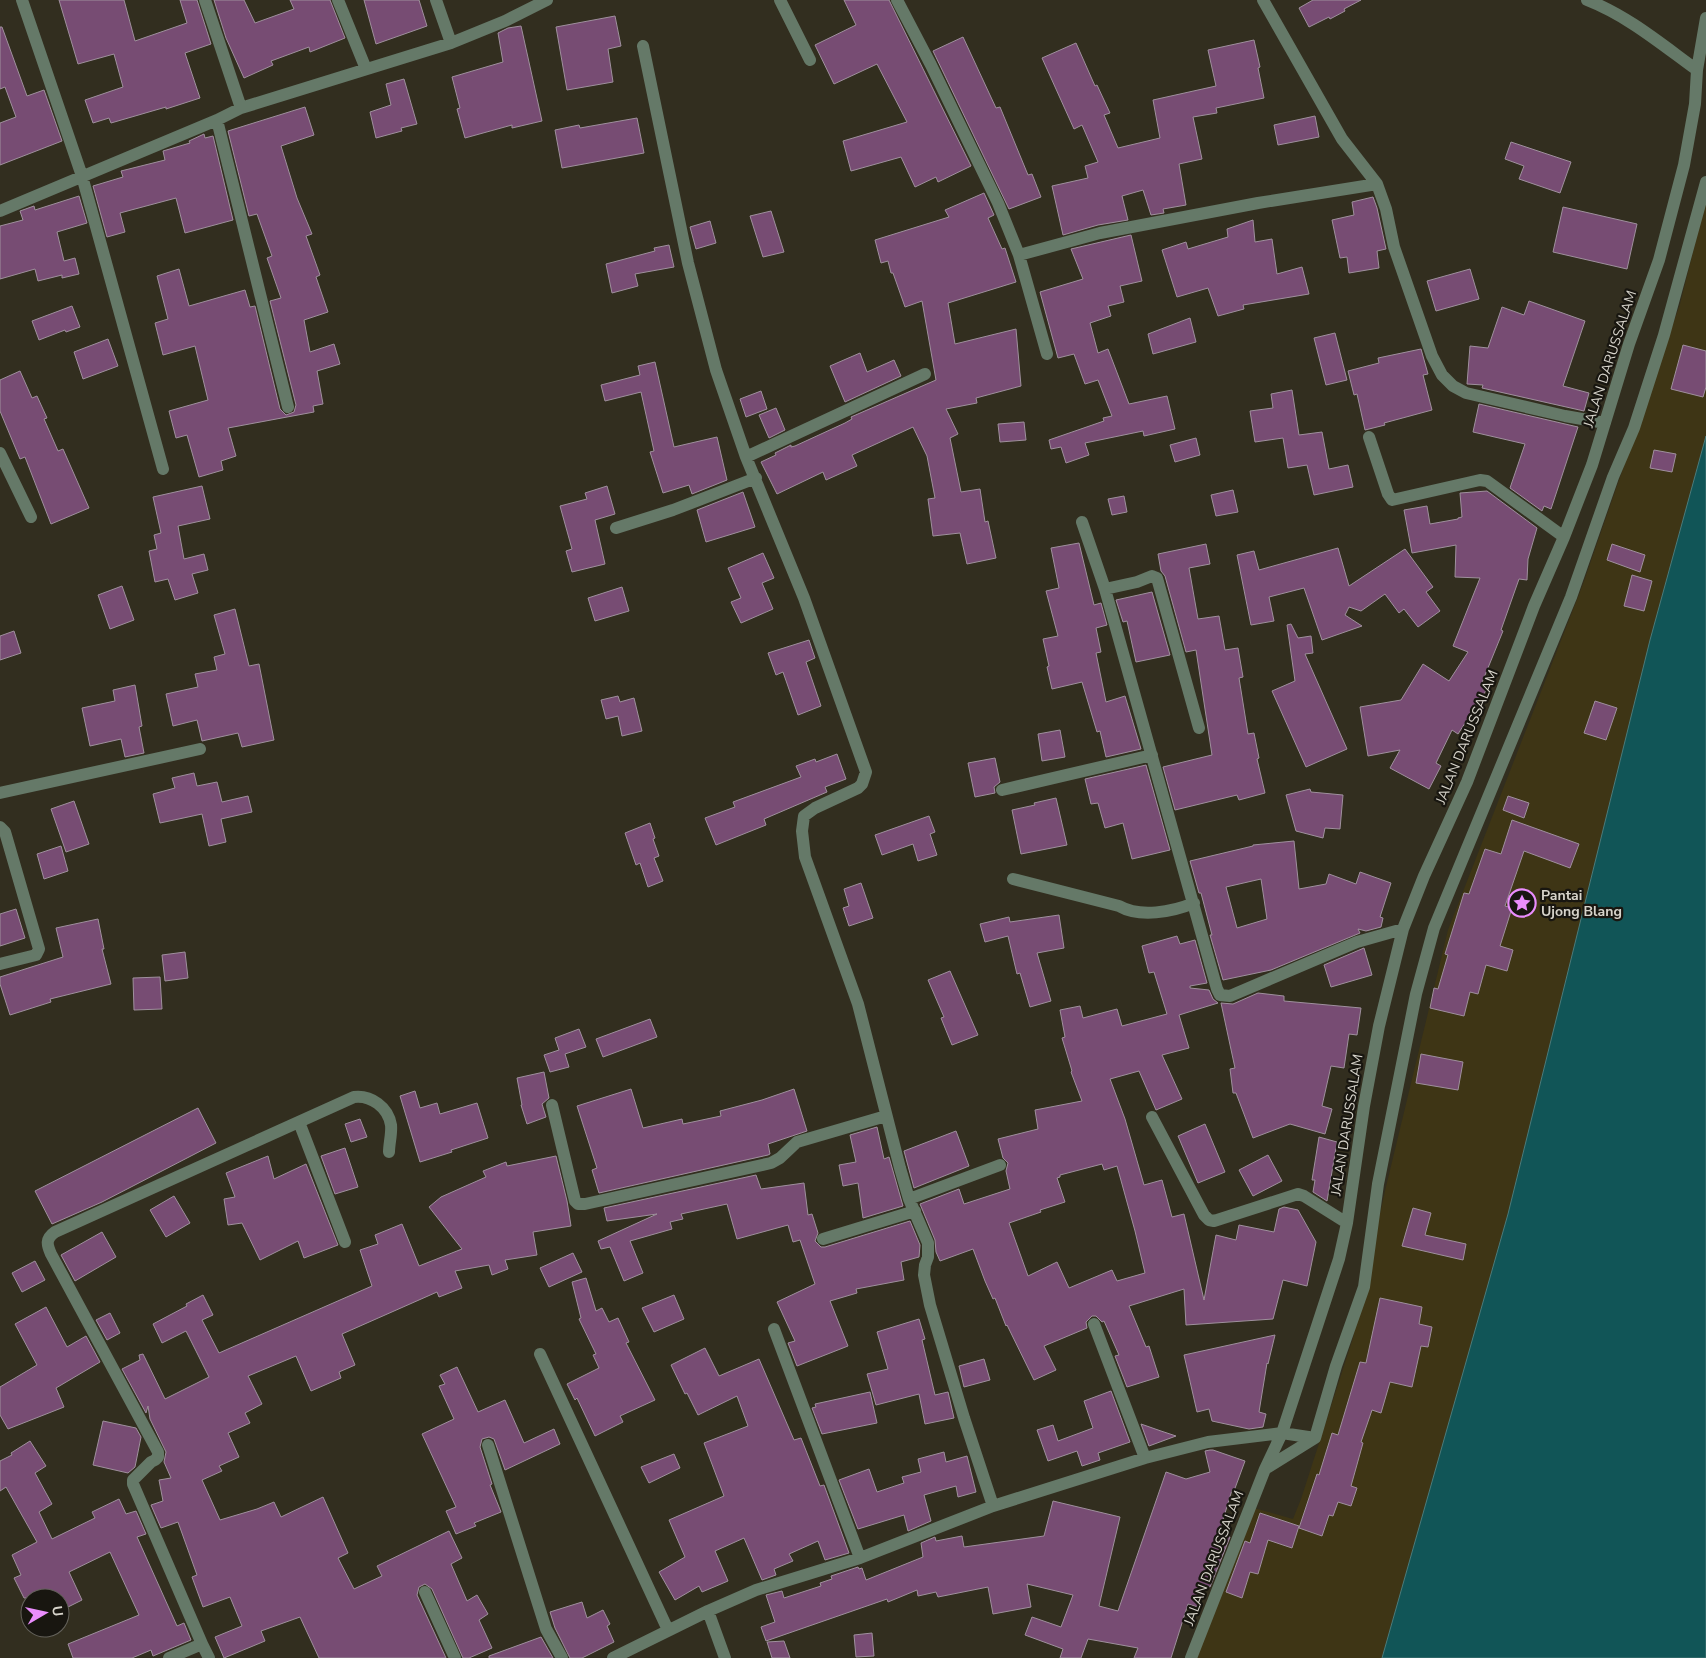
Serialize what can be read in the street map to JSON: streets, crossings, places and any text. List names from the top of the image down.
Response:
{
  "streets": {
    "street": ["JALAN DARUSSALAM"]
  },
  "places": {
    "place": ["Pantai Ujong Blang"]
  },
  "north": "right"
}
